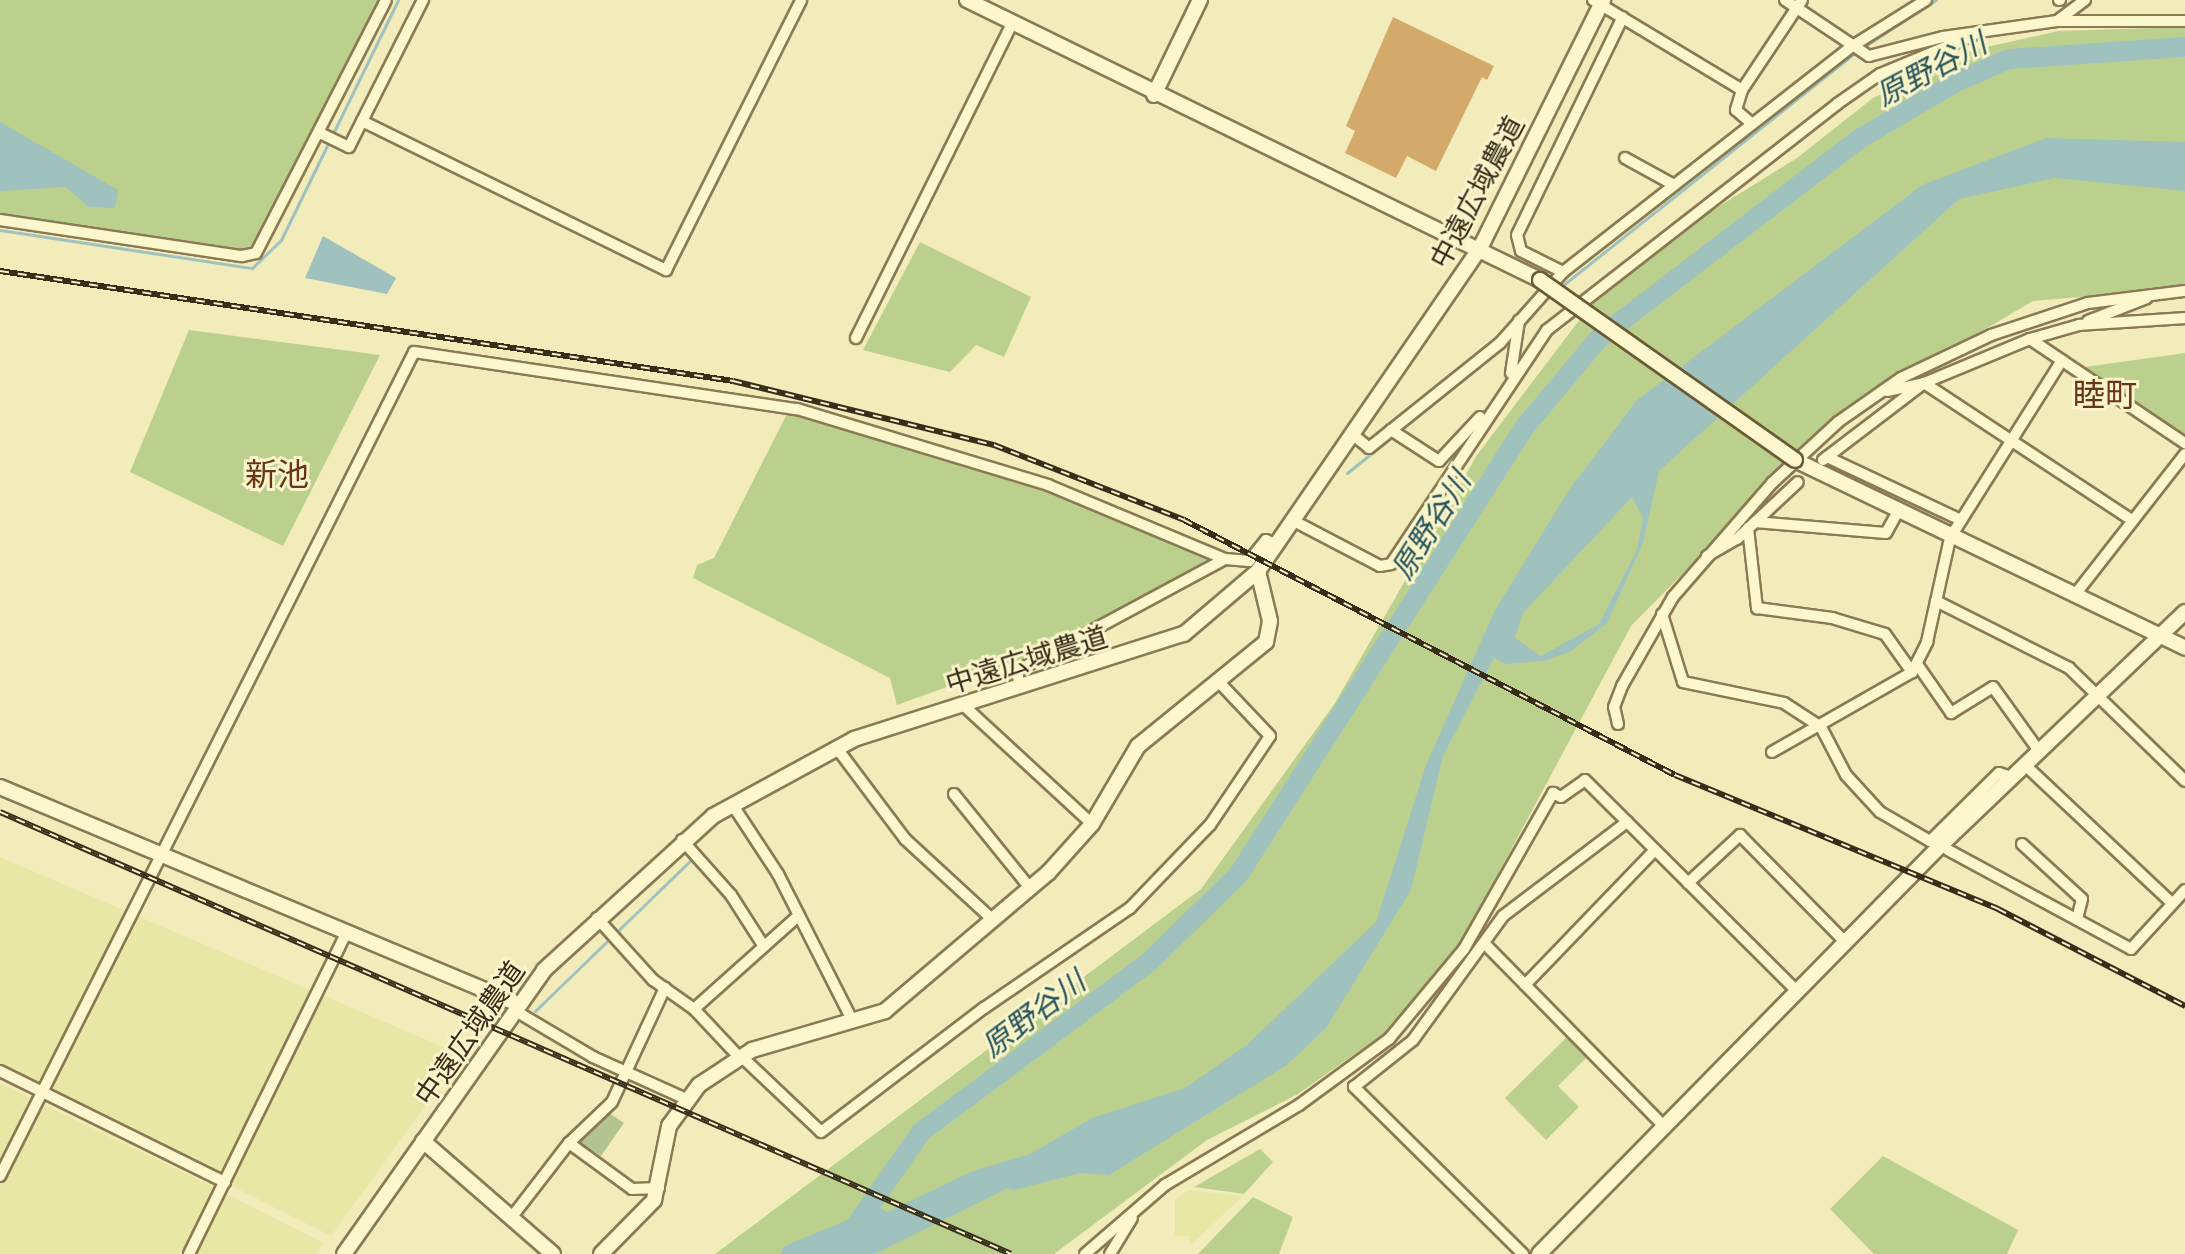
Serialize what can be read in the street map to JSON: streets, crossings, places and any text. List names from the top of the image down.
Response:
{
  "streets": {
    "street": ["中遠広域農道"]
  },
  "districts": ["睦町", "新池"],
  "water": ["原野谷川"]
}
